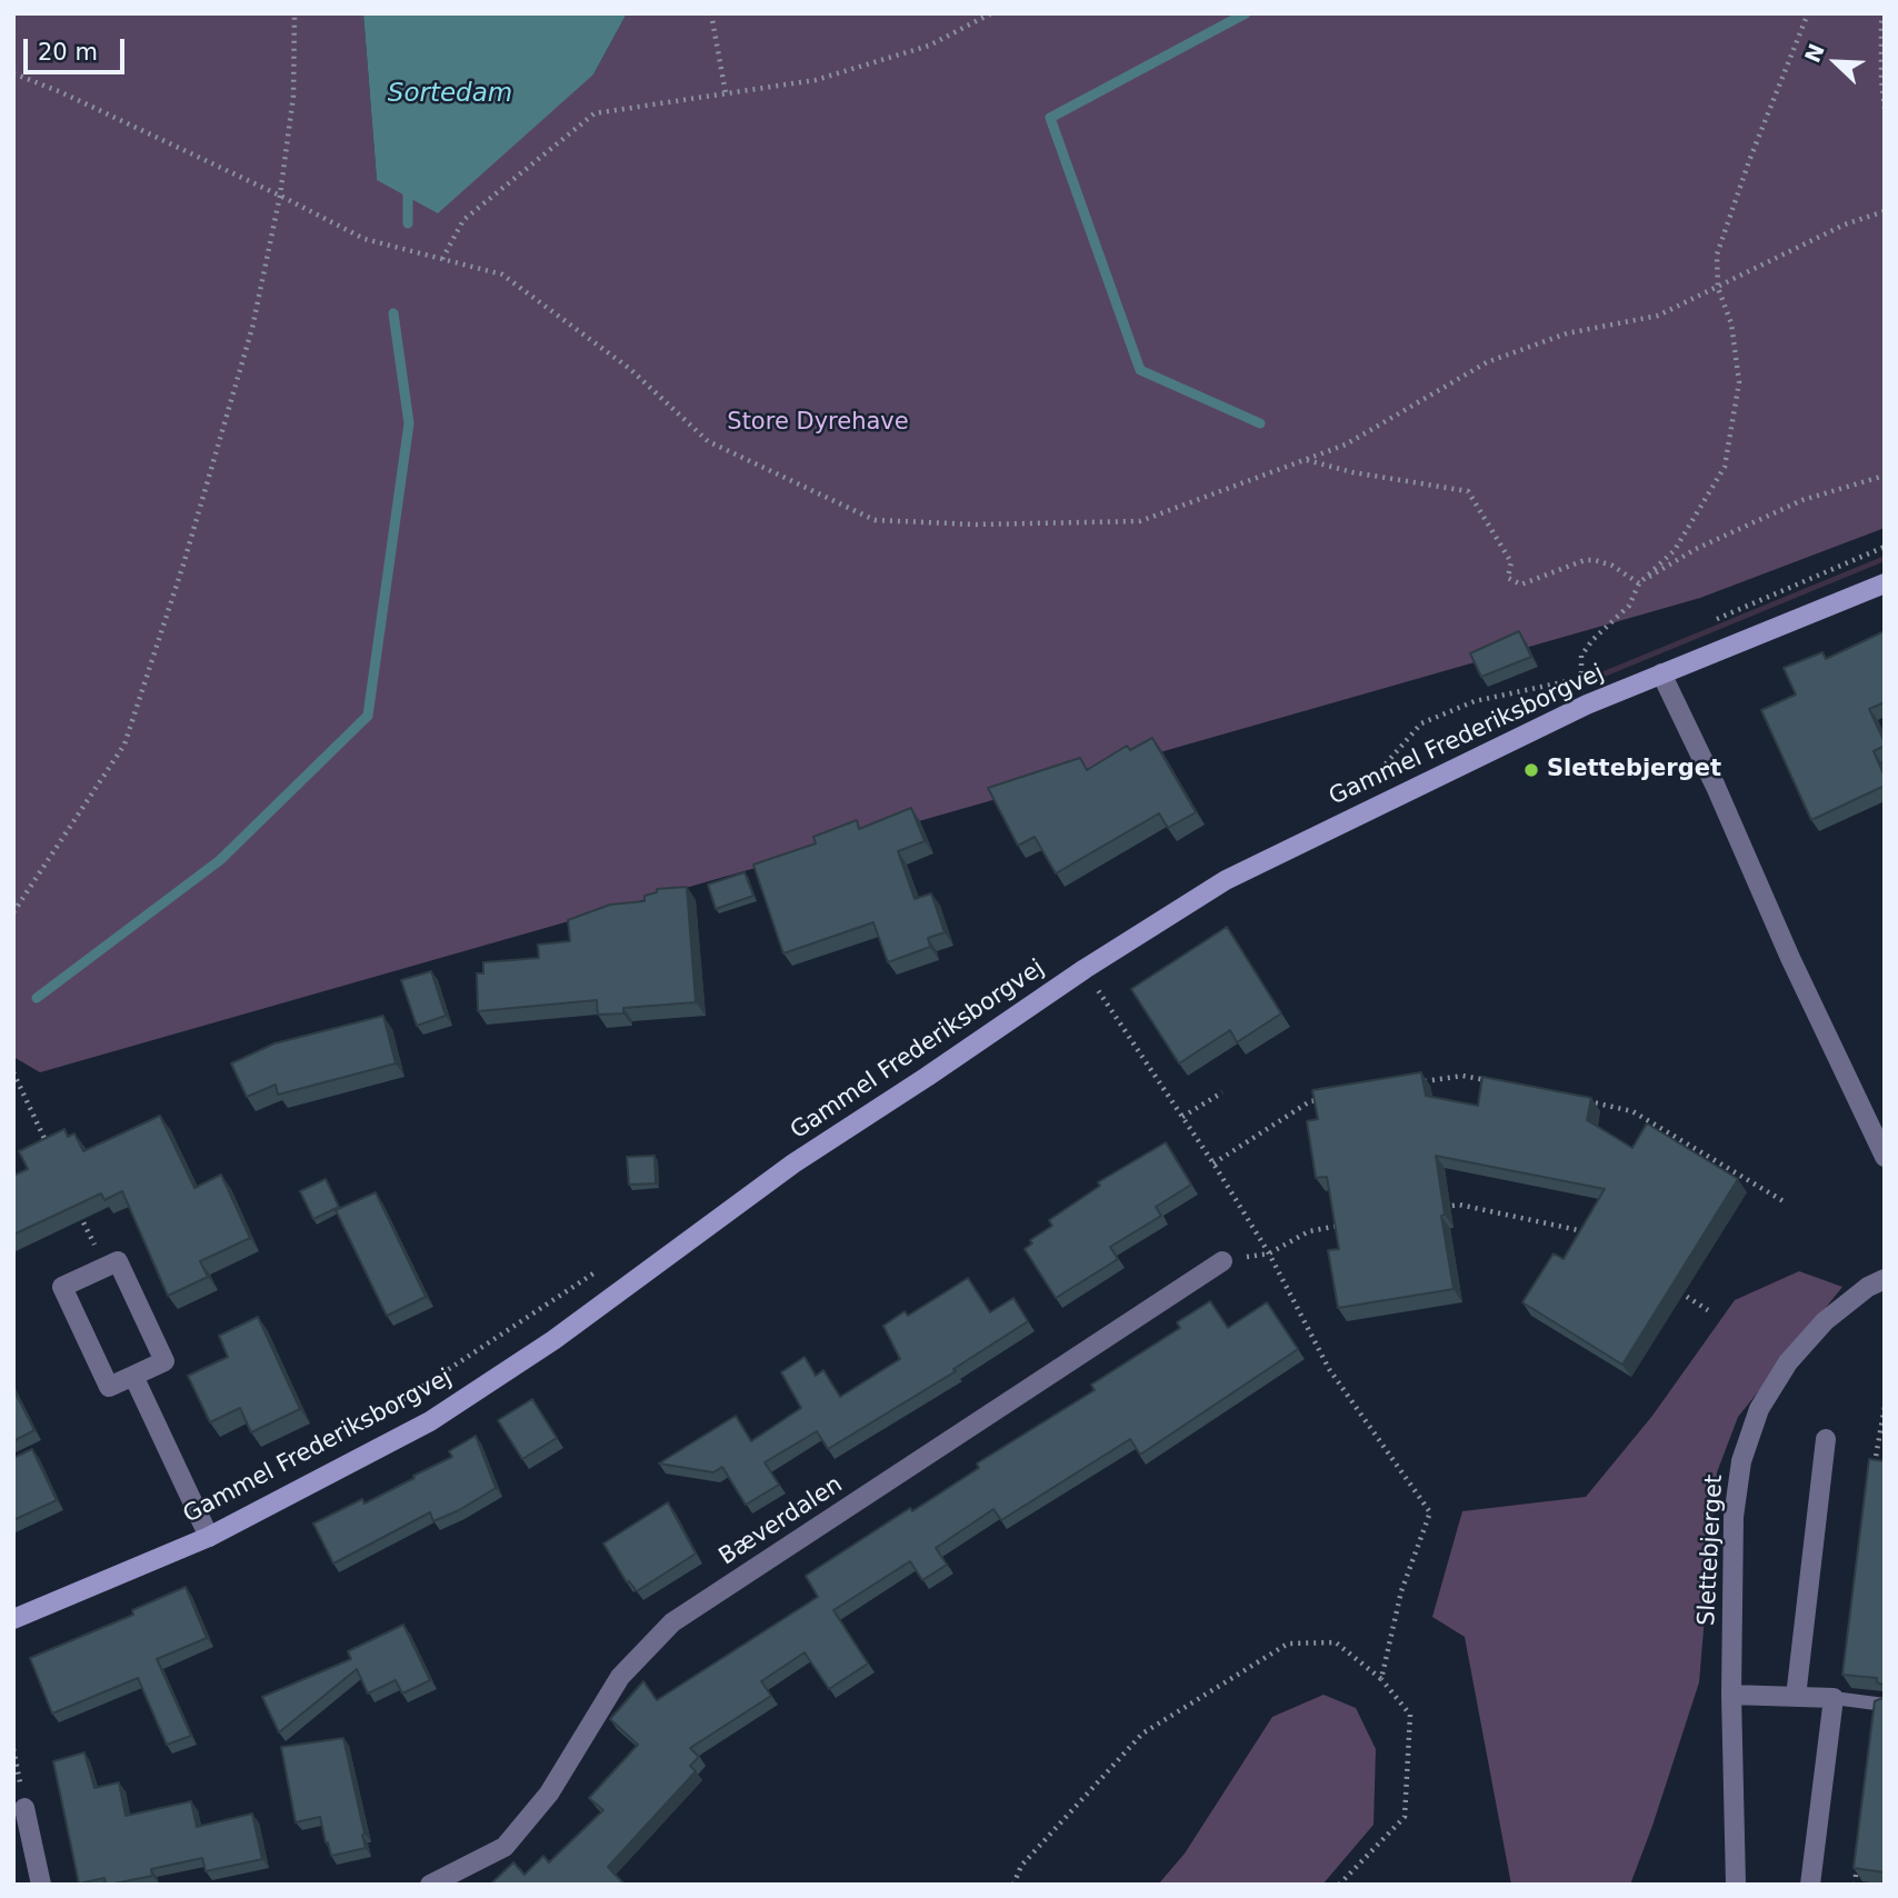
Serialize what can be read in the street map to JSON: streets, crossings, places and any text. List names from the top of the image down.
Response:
{
  "streets": {
    "street": ["Gammel Frederiksborgvej", "Bæverdalen", "Slettebjerget"]
  },
  "water": ["Sortedam"],
  "parks": ["Store Dyrehave"],
  "places": ["Slettebjerget"],
  "scale_bar": "20 m",
  "north": "top left"
}
